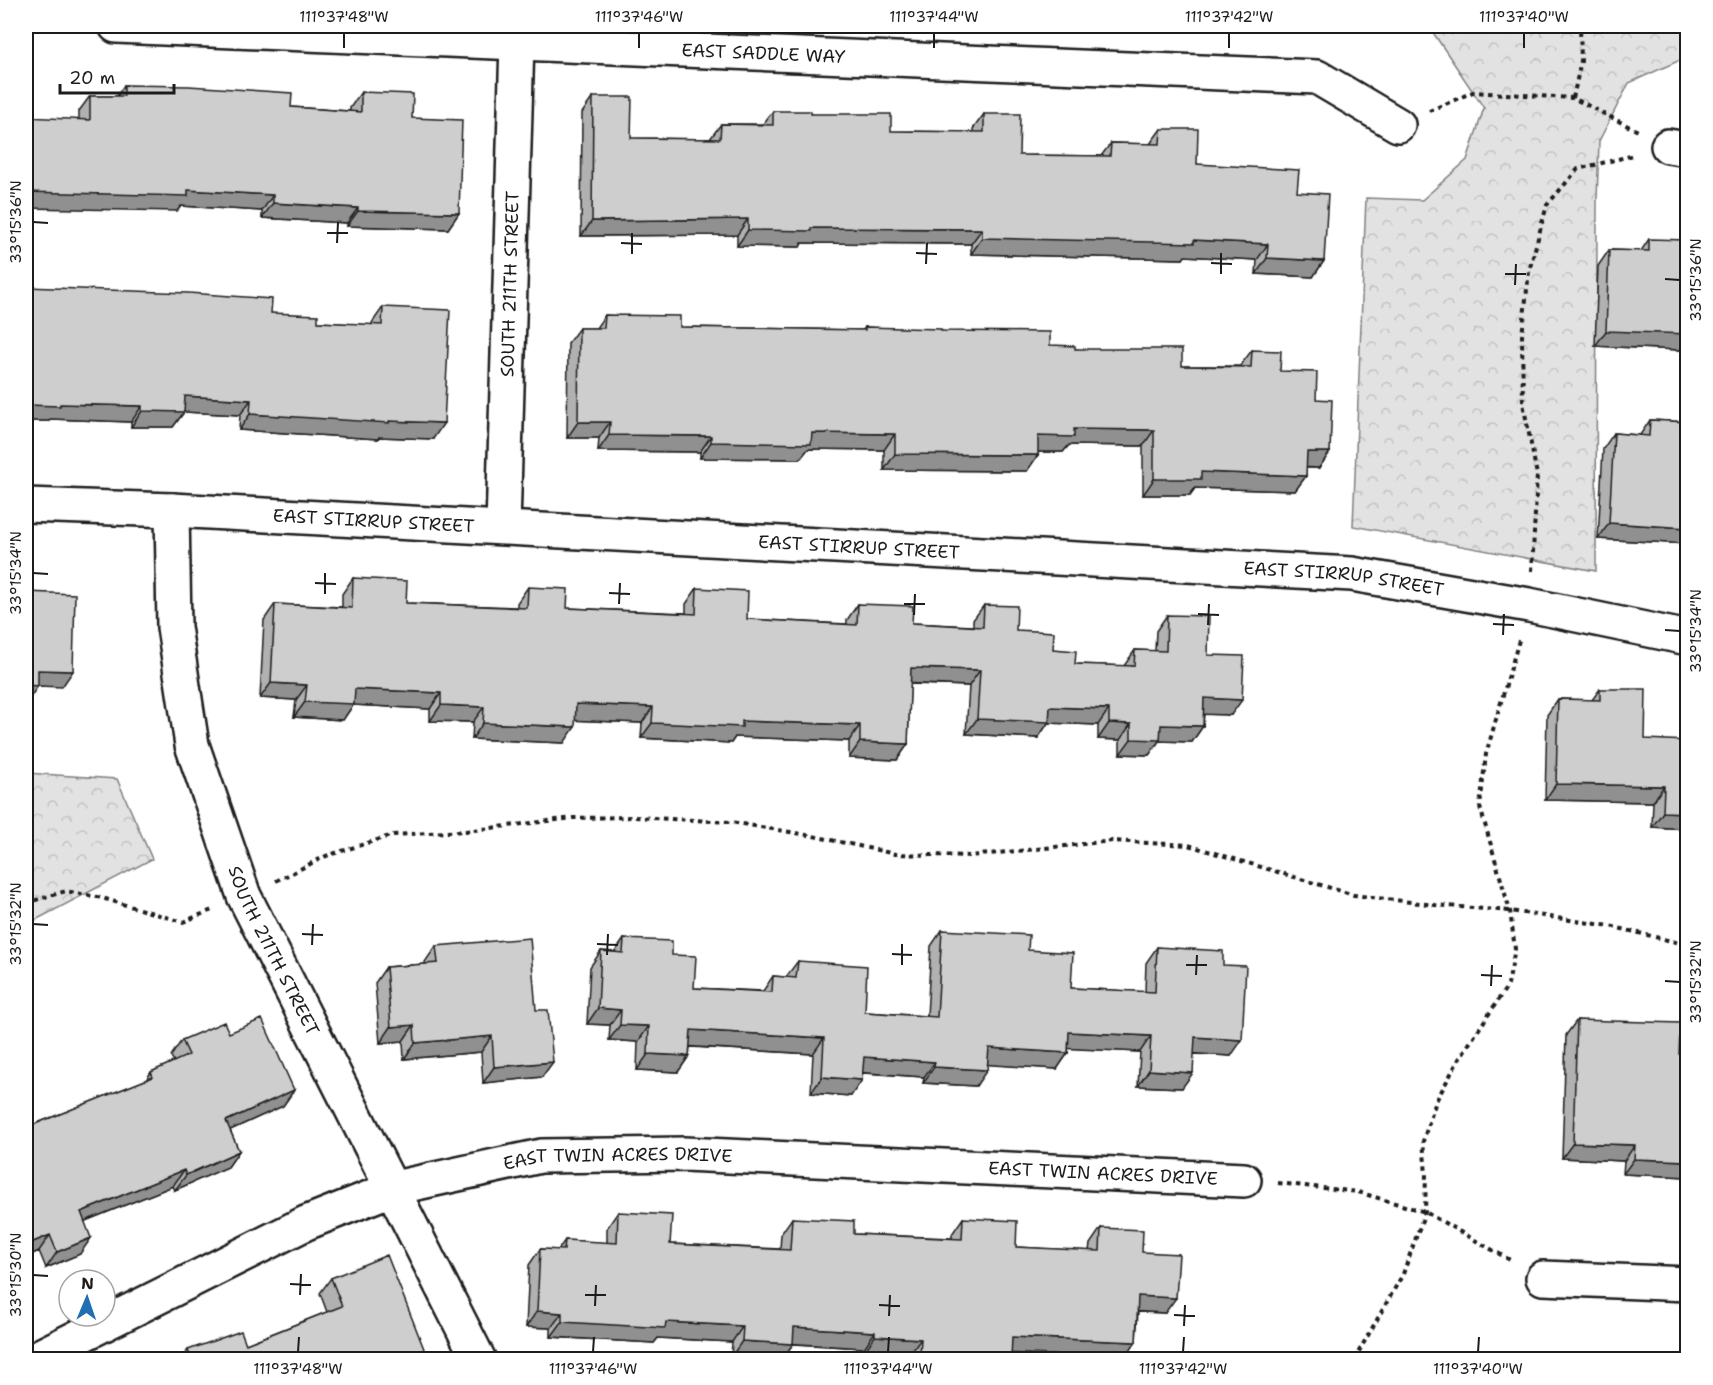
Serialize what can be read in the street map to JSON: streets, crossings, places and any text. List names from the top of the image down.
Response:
{
  "streets": {
    "street": [
      "EAST SADDLE WAY",
      "SOUTH 211TH STREET",
      "EAST STIRRUP STREET",
      "EAST TWIN ACRES DRIVE"
    ]
  },
  "crossings": [
    ["EAST SADDLE WAY", "SOUTH 211TH STREET"],
    ["SOUTH 211TH STREET", "EAST STIRRUP STREET"],
    ["SOUTH 211TH STREET", "EAST TWIN ACRES DRIVE"]
  ],
  "scale_bar": "20 m",
  "north": "top",
  "coordinates": [
    "111°37'48\"W",
    "111°37'46\"W",
    "111°37'44\"W",
    "111°37'42\"W",
    "111°37'40\"W",
    "33°15'36\"N",
    "33°15'34\"N",
    "33°15'32\"N",
    "33°15'30\"N"
  ]
}
